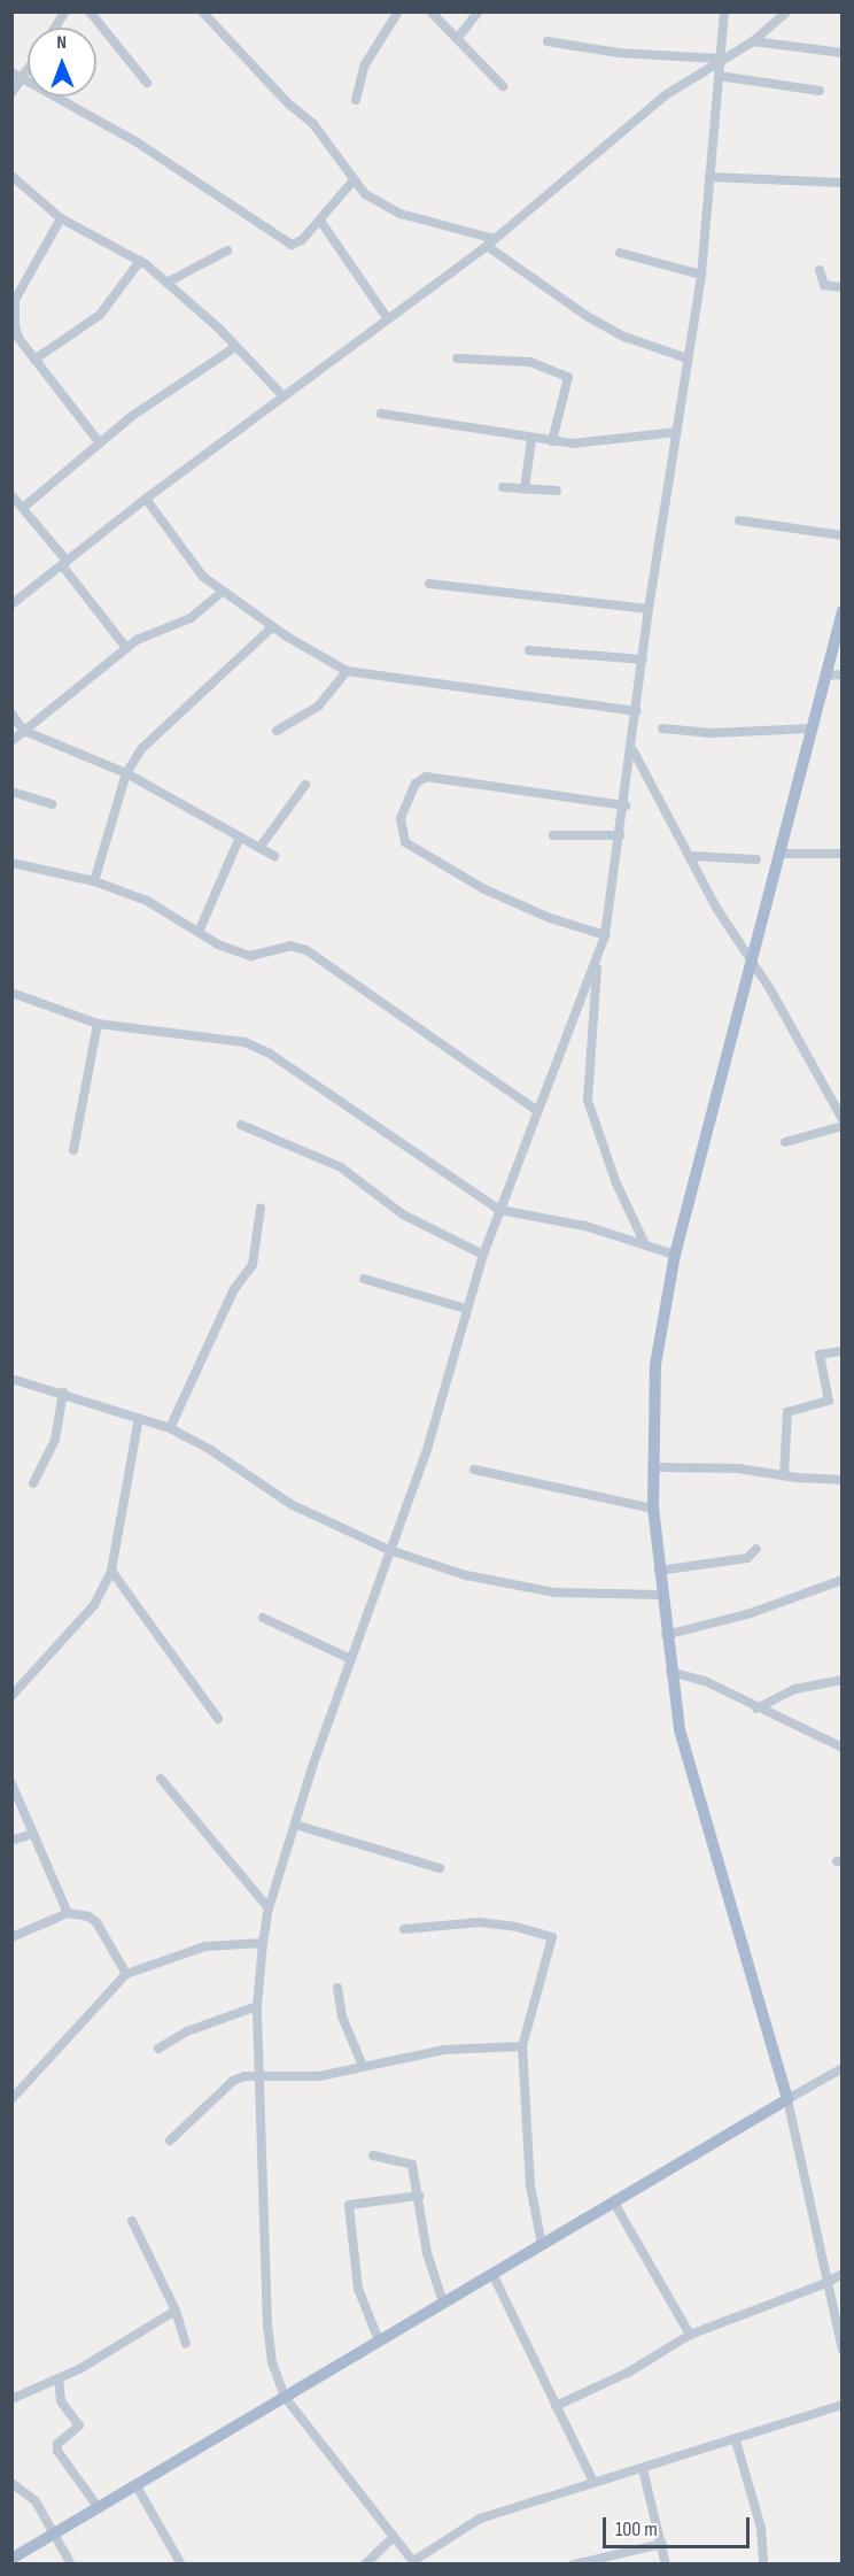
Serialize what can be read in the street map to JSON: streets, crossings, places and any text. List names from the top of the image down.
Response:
{
  "scale_bar": "100 m",
  "north": "top"
}
